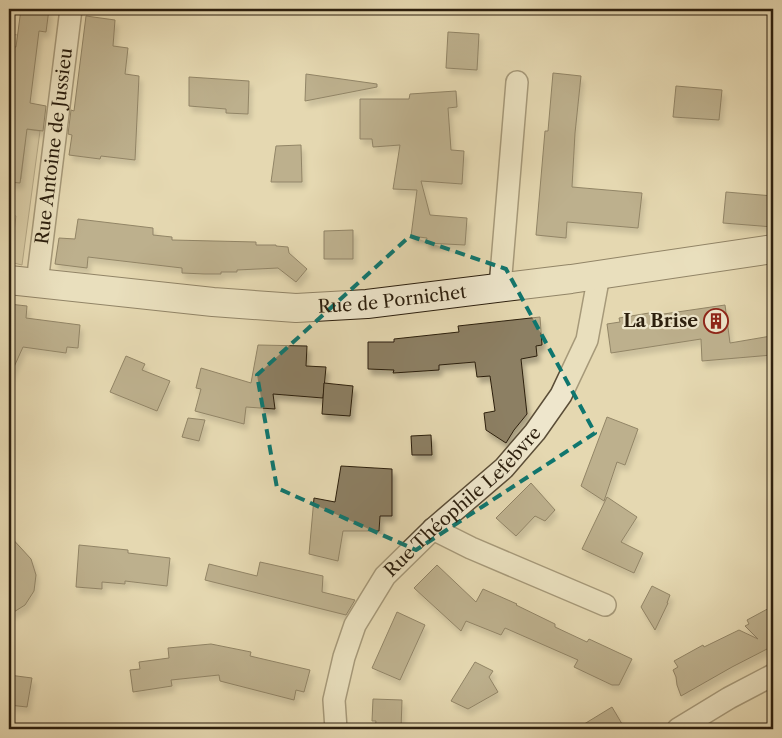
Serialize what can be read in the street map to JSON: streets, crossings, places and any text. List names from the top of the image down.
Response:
{
  "streets": {
    "main road": ["Rue de Pornichet"],
    "street": ["Rue Antoine de Jussieu", "Rue Théophile Lefebvre"]
  },
  "crossings": [
    ["Rue Antoine de Jussieu", "Rue de Pornichet"],
    ["Rue de Pornichet", "Rue Théophile Lefebvre"]
  ],
  "places": {
    "building": ["La Brise"]
  }
}
